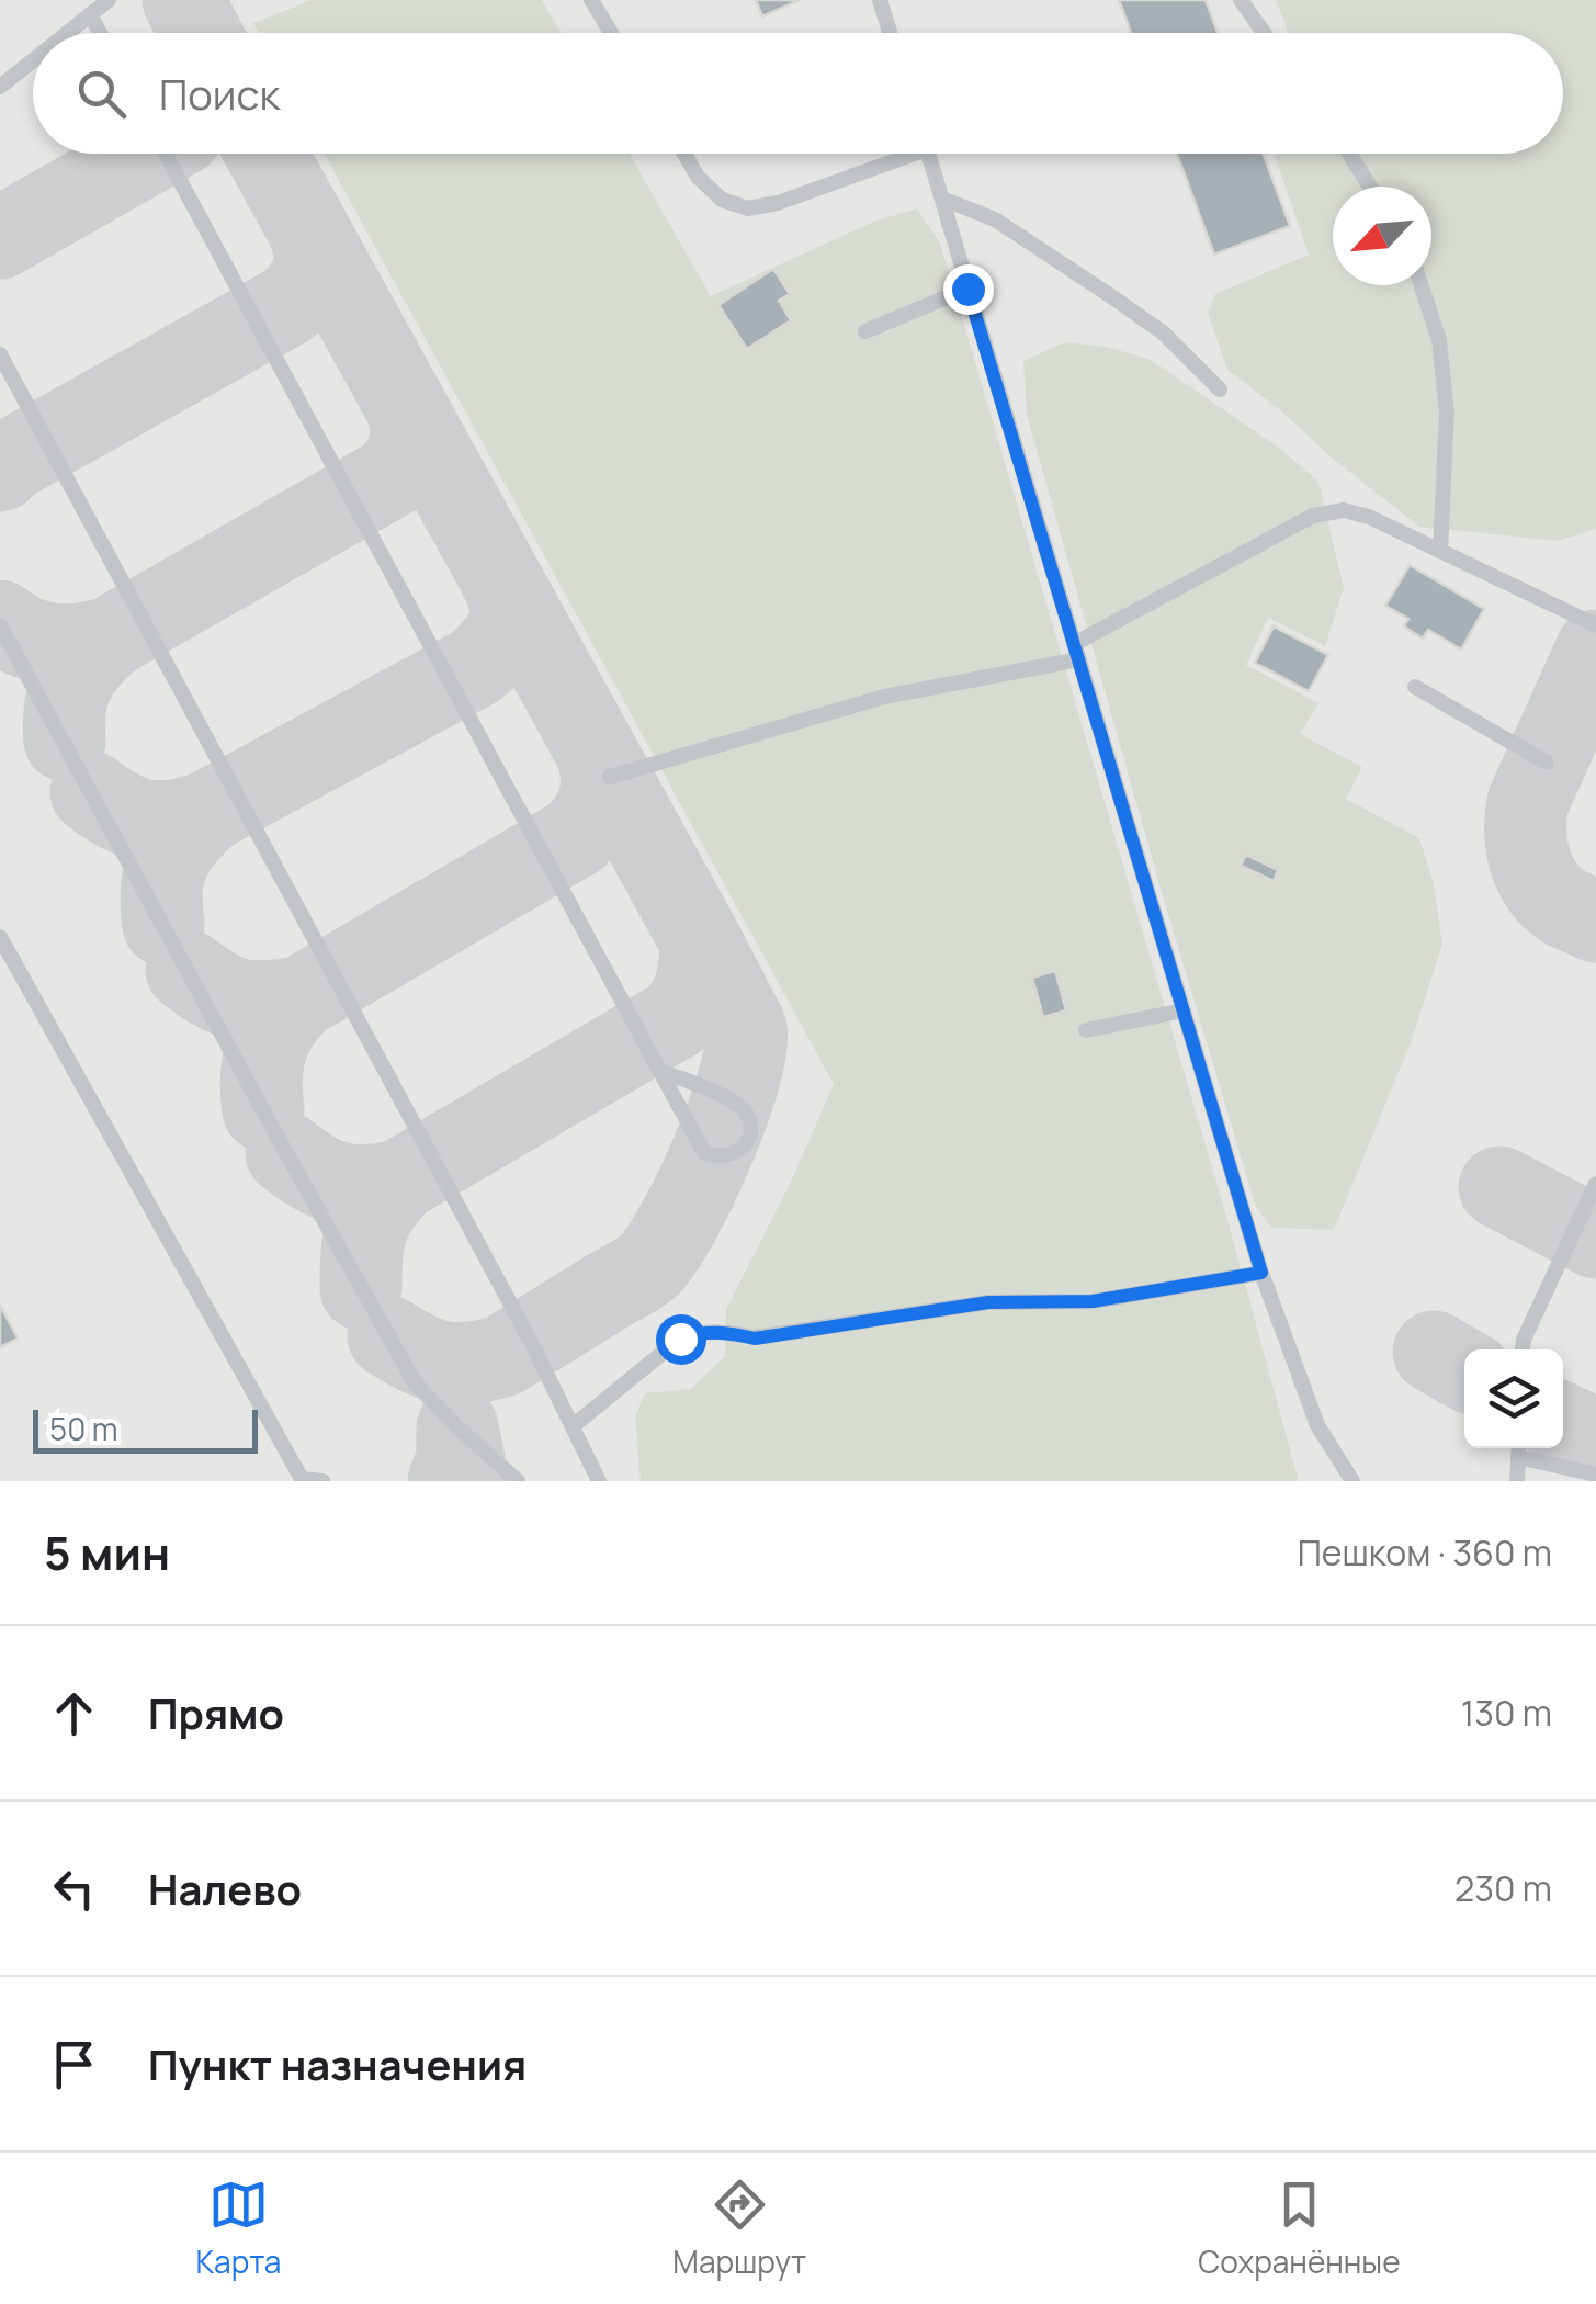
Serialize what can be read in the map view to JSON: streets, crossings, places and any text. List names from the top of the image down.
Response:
{
  "scale_bar": "50 m",
  "north": "bottom left",
  "page": {
    "search": "Поиск",
    "scale": "50 m",
    "heading": ["5 мин", "Пешком · 360 m"],
    "list": [
      ["Прямо", "130 m"],
      ["Налево", "230 m"],
      "Пункт назначения"
    ],
    "nav": ["Карта", "Маршрут", "Сохранённые"]
  }
}
